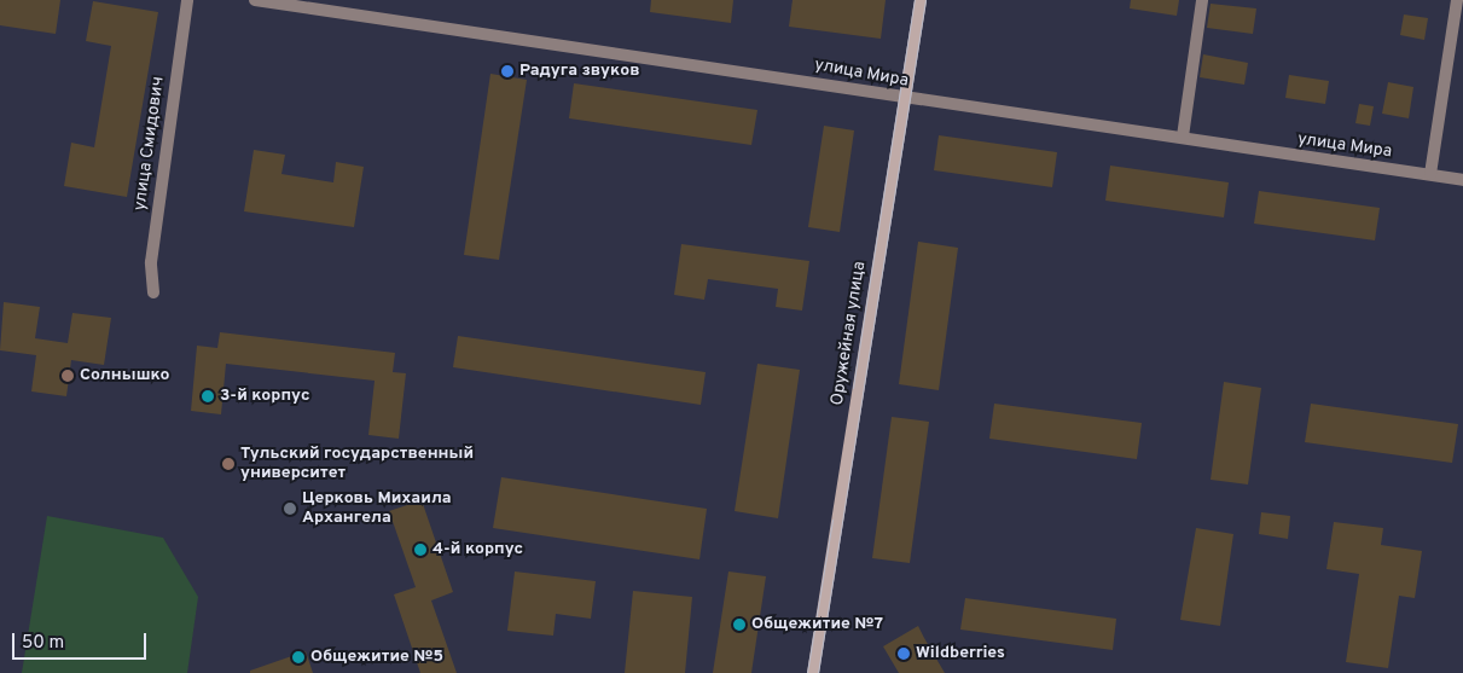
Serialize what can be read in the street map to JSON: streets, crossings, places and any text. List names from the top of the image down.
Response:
{
  "streets": {
    "street": ["улица Мира", "улица Смидович", "Оружейная улица"]
  },
  "crossings": [
    ["улица Мира", "Оружейная улица"]
  ],
  "places": [
    "Радуга звуков",
    "Солнышко",
    "3-й корпус",
    "Тульский государственный университет",
    "Церковь Михаила Архангела",
    "4-й корпус",
    "Общежитие №7",
    "Wildberries",
    "Общежитие №5"
  ],
  "scale_bar": "50 m"
}
